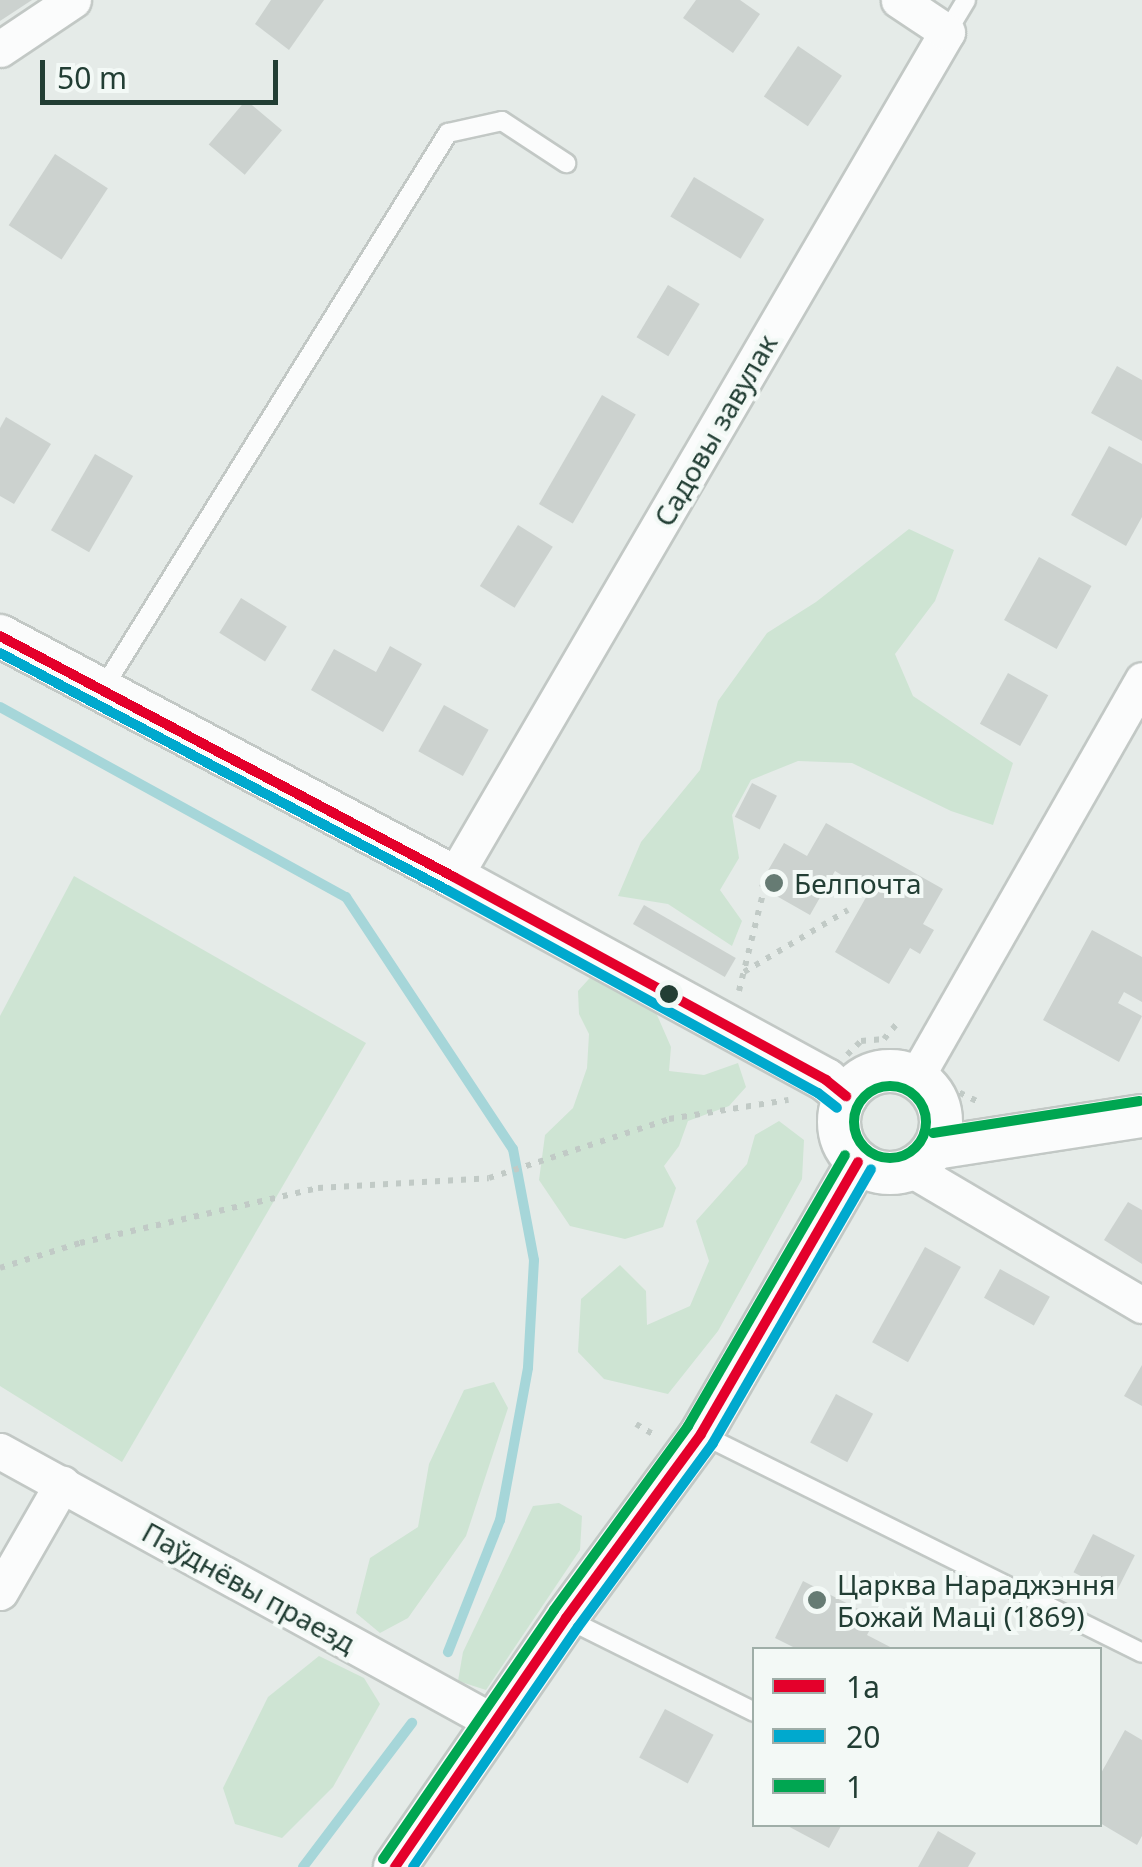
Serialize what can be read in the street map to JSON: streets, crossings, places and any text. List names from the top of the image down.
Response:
{
  "streets": {
    "street": ["Садовы завулак", "Паўднёвы праезд"]
  },
  "places": ["Белпочта", "Царква Нараджэння Божай Маці (1869)"],
  "lines": ["transit line 1а", "transit line 20", "transit line 1"],
  "legend": ["1а", "20", "1"],
  "scale_bar": "50 m"
}
